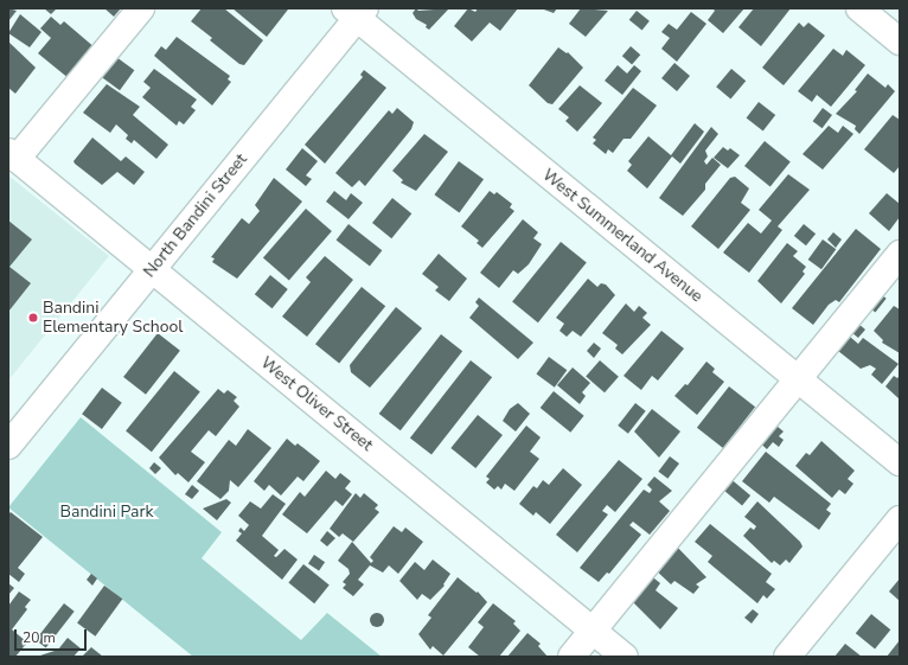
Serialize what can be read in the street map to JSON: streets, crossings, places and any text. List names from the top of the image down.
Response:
{
  "streets": {
    "street": ["North Bandini Street", "West Summerland Avenue", "West Oliver Street"]
  },
  "crossings": [
    ["North Bandini Street", "West Summerland Avenue"],
    ["North Bandini Street", "West Oliver Street"]
  ],
  "parks": ["Bandini Park"],
  "places": ["Bandini Elementary School"],
  "scale_bar": "20 m"
}
